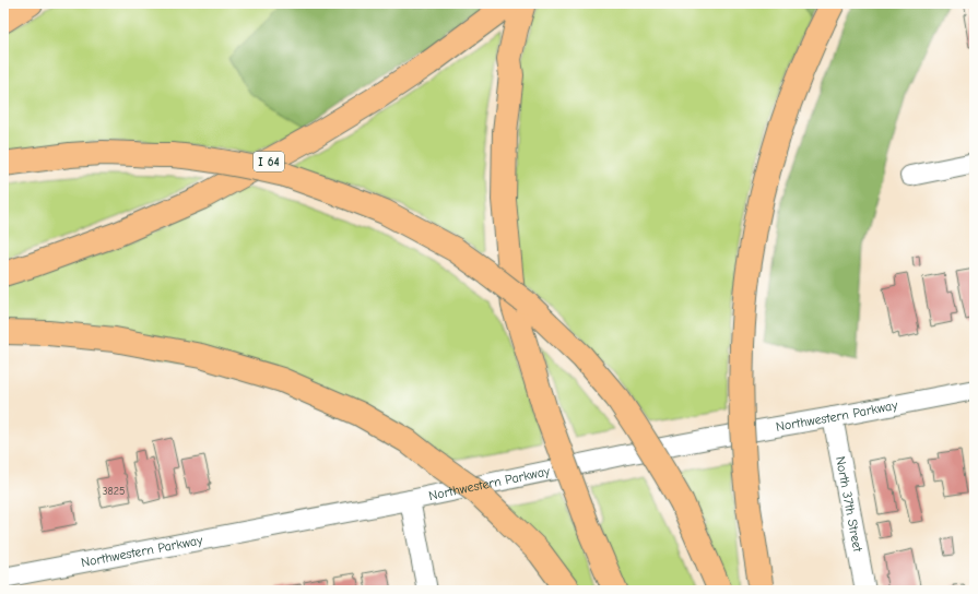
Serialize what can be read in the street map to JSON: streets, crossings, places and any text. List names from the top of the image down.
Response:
{
  "streets": {
    "highway": ["I 64"],
    "street": ["Northwestern Parkway", "North 37th Street"]
  },
  "crossings": [
    ["Northwestern Parkway", "North 37th Street"]
  ],
  "house_numbers": ["3825"]
}
